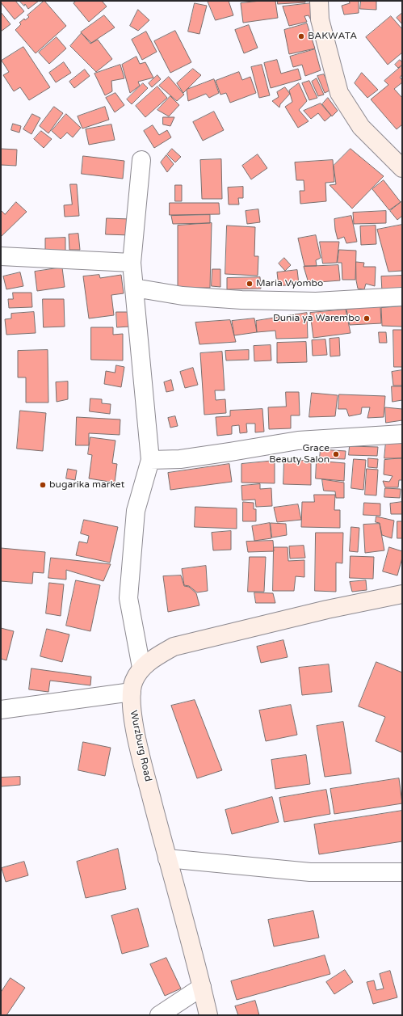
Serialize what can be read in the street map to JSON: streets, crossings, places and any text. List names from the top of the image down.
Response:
{
  "streets": {
    "main road": ["Wurzburg Road"]
  },
  "places": [
    "BAKWATA",
    "Maria Vyombo",
    "Dunia ya Warembo",
    "Grace Beauty Salon",
    "bugarika market"
  ]
}
